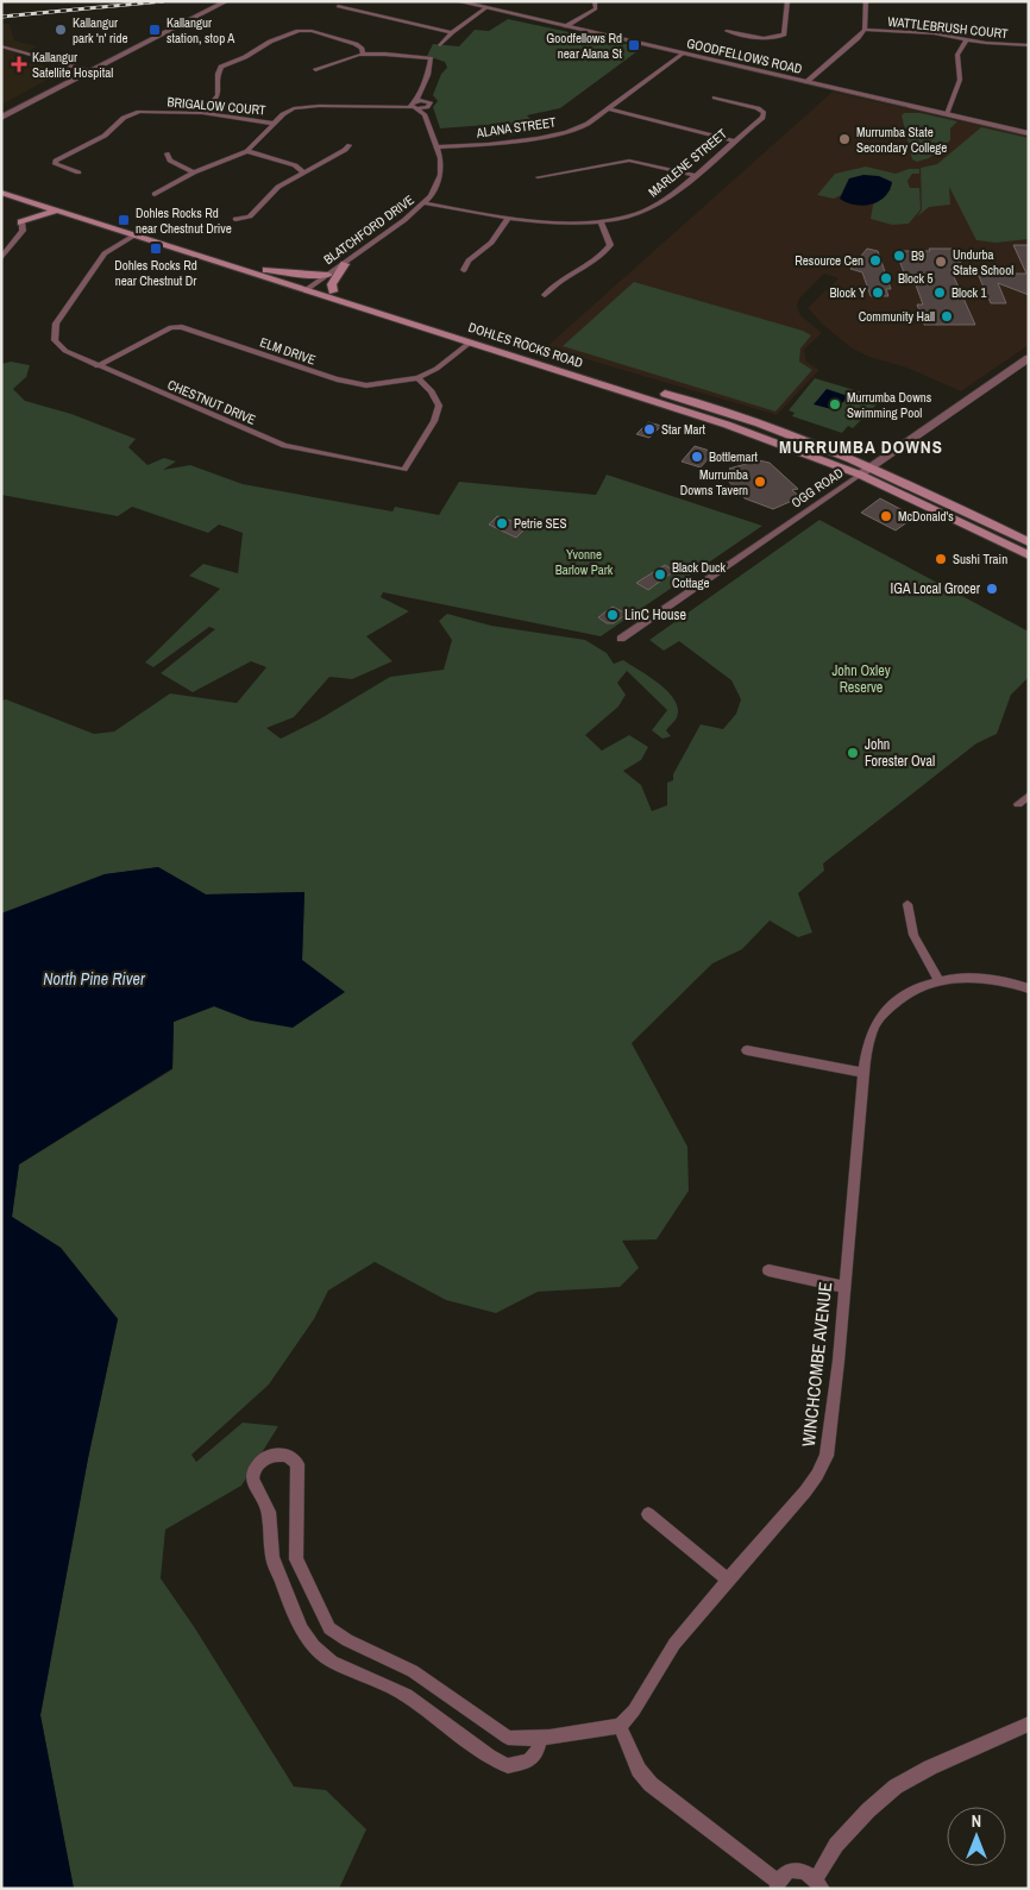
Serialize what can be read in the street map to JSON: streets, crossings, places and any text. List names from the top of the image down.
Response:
{
  "streets": {
    "main road": ["DOHLES ROCKS ROAD"],
    "street": [
      "WATTLEBRUSH COURT",
      "GOODFELLOWS ROAD",
      "BRIGALOW COURT",
      "ALANA STREET",
      "MARLENE STREET",
      "BLATCHFORD DRIVE",
      "ELM DRIVE",
      "CHESTNUT DRIVE",
      "OGG ROAD",
      "WINCHCOMBE AVENUE"
    ]
  },
  "crossings": [
    ["GOODFELLOWS ROAD", "ALANA STREET"],
    ["ALANA STREET", "BLATCHFORD DRIVE"],
    ["MARLENE STREET", "BLATCHFORD DRIVE"],
    ["BLATCHFORD DRIVE", "DOHLES ROCKS ROAD"],
    ["DOHLES ROCKS ROAD", "ELM DRIVE"],
    ["DOHLES ROCKS ROAD", "CHESTNUT DRIVE"],
    ["DOHLES ROCKS ROAD", "OGG ROAD"],
    ["ELM DRIVE", "CHESTNUT DRIVE"]
  ],
  "districts": ["MURRUMBA DOWNS"],
  "water": ["North Pine River"],
  "parks": ["Yvonne Barlow Park", "John Oxley Reserve"],
  "places": {
    "other": [
      "Kallangur park 'n' ride",
      "Murrumba State Secondary College",
      "B9",
      "Resource Cen",
      "Undurba State School",
      "Block 5",
      "Block Y",
      "Block 1",
      "Community Hall",
      "Murrumba Downs Swimming Pool",
      "Star Mart",
      "Bottlemart",
      "Murrumba Downs Tavern",
      "McDonald's",
      "Petrie SES",
      "Sushi Train",
      "Black Duck Cottage",
      "IGA Local Grocer",
      "LinC House",
      "John Forester Oval"
    ],
    "transit": [
      "Kallangur station, stop A",
      "Goodfellows Rd near Alana St",
      "Dohles Rocks Rd near Chestnut Drive",
      "Dohles Rocks Rd near Chestnut Dr"
    ],
    "health": ["Kallangur Satellite Hospital"]
  },
  "north": "top"
}
